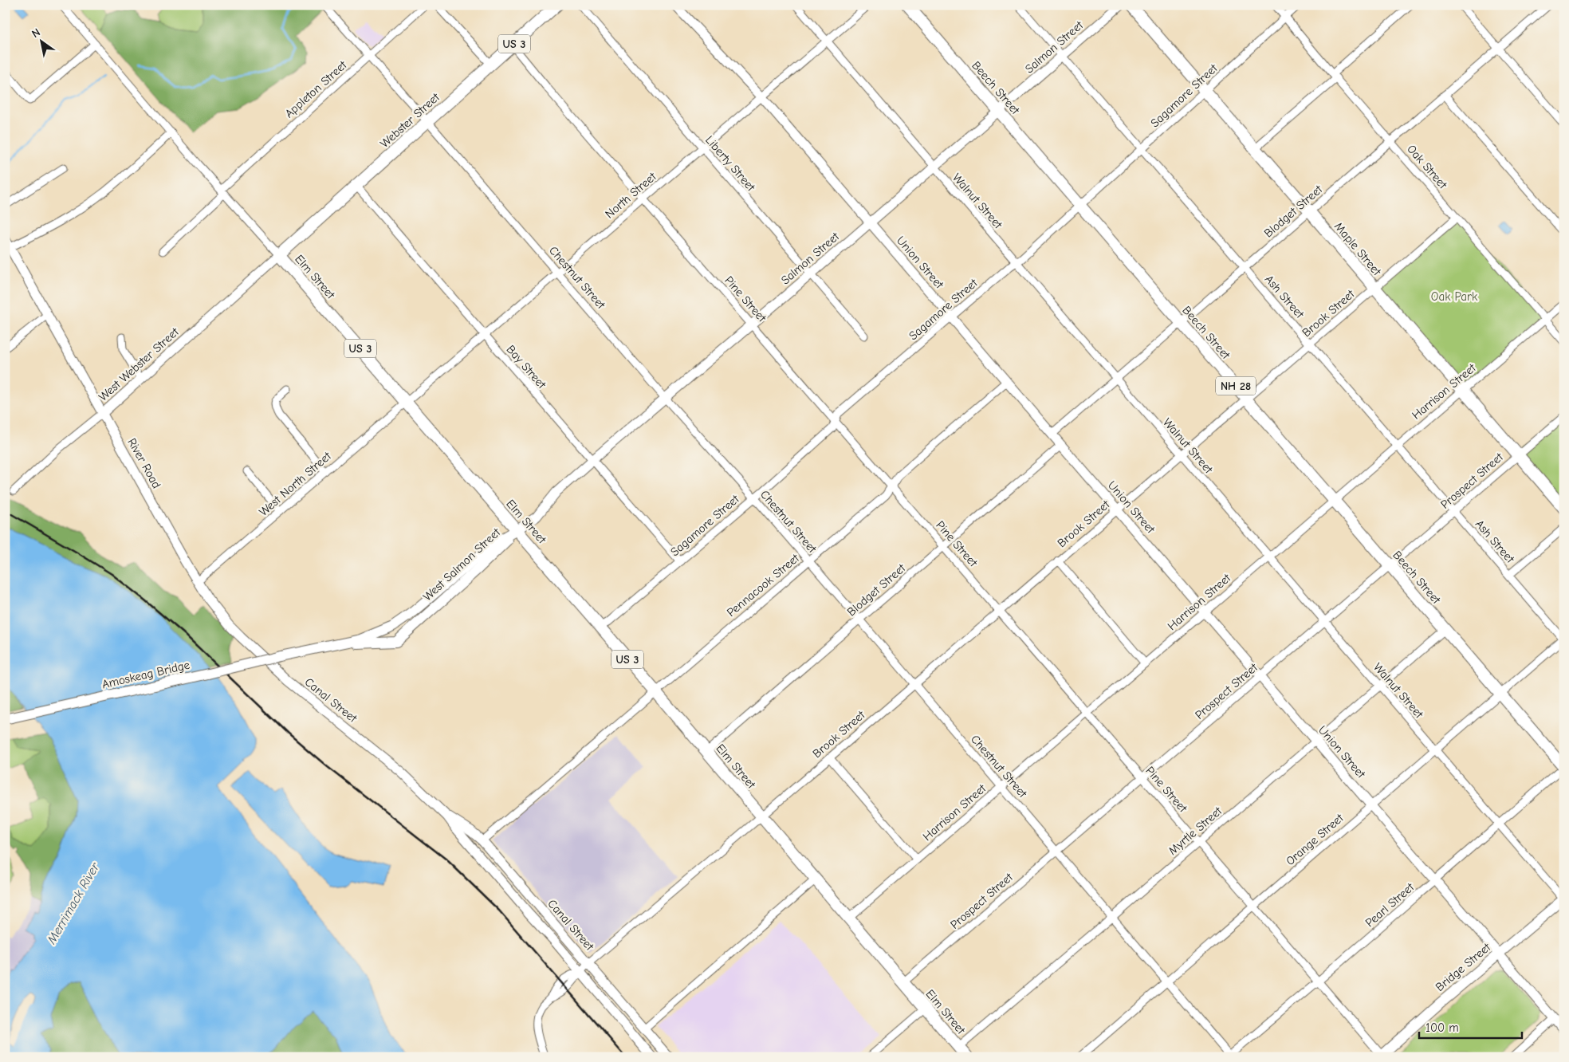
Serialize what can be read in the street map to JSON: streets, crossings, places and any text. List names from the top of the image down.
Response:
{
  "streets": {
    "main road": [
      "US 3",
      "Beech Street",
      "Webster Street",
      "Maple Street",
      "Elm Street",
      "NH 28",
      "West Salmon Street",
      "Amoskeag Bridge",
      "Bridge Street"
    ],
    "street": [
      "Salmon Street",
      "Appleton Street",
      "Sagamore Street",
      "Liberty Street",
      "Oak Street",
      "North Street",
      "Walnut Street",
      "Blodget Street",
      "Union Street",
      "Chestnut Street",
      "Ash Street",
      "Pine Street",
      "Brook Street",
      "West Webster Street",
      "Bay Street",
      "Harrison Street",
      "River Road",
      "Prospect Street",
      "West North Street",
      "Pennacook Street",
      "Canal Street",
      "Myrtle Street",
      "Orange Street",
      "Pearl Street"
    ]
  },
  "crossings": [
    ["Salmon Street", "Beech Street"],
    ["Salmon Street", "Liberty Street"],
    ["Salmon Street", "Walnut Street"],
    ["Salmon Street", "Union Street"],
    ["Salmon Street", "Elm Street"],
    ["Salmon Street", "Chestnut Street"],
    ["Salmon Street", "Ash Street"],
    ["Salmon Street", "Pine Street"],
    ["Salmon Street", "Bay Street"],
    ["Salmon Street", "West Salmon Street"],
    ["Beech Street", "Sagamore Street"],
    ["Beech Street", "Blodget Street"],
    ["Beech Street", "Brook Street"],
    ["Beech Street", "Harrison Street"],
    ["Beech Street", "Prospect Street"],
    ["Beech Street", "Myrtle Street"],
    ["Beech Street", "Orange Street"],
    ["Beech Street", "Pearl Street"],
    ["Appleton Street", "Elm Street"],
    ["Appleton Street", "Chestnut Street"],
    ["Sagamore Street", "Oak Street"],
    ["Sagamore Street", "Walnut Street"],
    ["Sagamore Street", "Maple Street"],
    ["Sagamore Street", "Union Street"],
    ["Sagamore Street", "Elm Street"],
    ["Sagamore Street", "Chestnut Street"],
    ["Sagamore Street", "Ash Street"],
    ["Sagamore Street", "Pine Street"],
    ["Sagamore Street", "Bay Street"],
    ["Webster Street", "Elm Street"],
    ["Webster Street", "Chestnut Street"],
    ["Webster Street", "Pine Street"],
    ["Webster Street", "West Webster Street"],
    ["Webster Street", "Bay Street"],
    ["Liberty Street", "North Street"],
    ["Oak Street", "Blodget Street"],
    ["Oak Street", "Brook Street"],
    ["Oak Street", "Harrison Street"],
    ["North Street", "Walnut Street"],
    ["North Street", "Union Street"],
    ["North Street", "Elm Street"],
    ["North Street", "Chestnut Street"],
    ["North Street", "Pine Street"],
    ["North Street", "Bay Street"],
    ["North Street", "West North Street"],
    ["Walnut Street", "Blodget Street"],
    ["Walnut Street", "Brook Street"],
    ["Walnut Street", "Harrison Street"],
    ["Walnut Street", "Prospect Street"],
    ["Walnut Street", "Myrtle Street"],
    ["Walnut Street", "Orange Street"],
    ["Walnut Street", "Pearl Street"],
    ["Walnut Street", "Bridge Street"],
    ["Blodget Street", "Maple Street"],
    ["Blodget Street", "Union Street"],
    ["Blodget Street", "Elm Street"],
    ["Blodget Street", "Chestnut Street"],
    ["Blodget Street", "Ash Street"],
    ["Blodget Street", "Pine Street"],
    ["Maple Street", "Brook Street"],
    ["Maple Street", "Harrison Street"],
    ["Maple Street", "Prospect Street"],
    ["Union Street", "Brook Street"],
    ["Union Street", "Harrison Street"],
    ["Union Street", "Prospect Street"],
    ["Union Street", "Pennacook Street"],
    ["Union Street", "Myrtle Street"],
    ["Union Street", "Orange Street"],
    ["Union Street", "Pearl Street"],
    ["Union Street", "Bridge Street"],
    ["Elm Street", "Brook Street"],
    ["Elm Street", "West Webster Street"],
    ["Elm Street", "Harrison Street"],
    ["Elm Street", "Prospect Street"],
    ["Elm Street", "West North Street"],
    ["Elm Street", "West Salmon Street"],
    ["Elm Street", "Pennacook Street"],
    ["Elm Street", "Myrtle Street"],
    ["Chestnut Street", "Brook Street"],
    ["Chestnut Street", "Harrison Street"],
    ["Chestnut Street", "Prospect Street"],
    ["Chestnut Street", "Pennacook Street"],
    ["Chestnut Street", "Myrtle Street"],
    ["Chestnut Street", "Orange Street"],
    ["Chestnut Street", "Pearl Street"],
    ["Ash Street", "Brook Street"],
    ["Ash Street", "Harrison Street"],
    ["Ash Street", "Prospect Street"],
    ["Ash Street", "Orange Street"],
    ["Pine Street", "Brook Street"],
    ["Pine Street", "Harrison Street"],
    ["Pine Street", "Prospect Street"],
    ["Pine Street", "Pennacook Street"],
    ["Pine Street", "Myrtle Street"],
    ["Pine Street", "Orange Street"],
    ["Pine Street", "Pearl Street"],
    ["Pine Street", "Bridge Street"],
    ["Brook Street", "Canal Street"],
    ["West Webster Street", "River Road"],
    ["River Road", "West North Street"],
    ["River Road", "Canal Street"],
    ["West Salmon Street", "Amoskeag Bridge"],
    ["Pennacook Street", "Canal Street"]
  ],
  "water": ["Merrimack River"],
  "parks": ["Oak Park"],
  "scale_bar": "100 m",
  "north": "top left"
}
